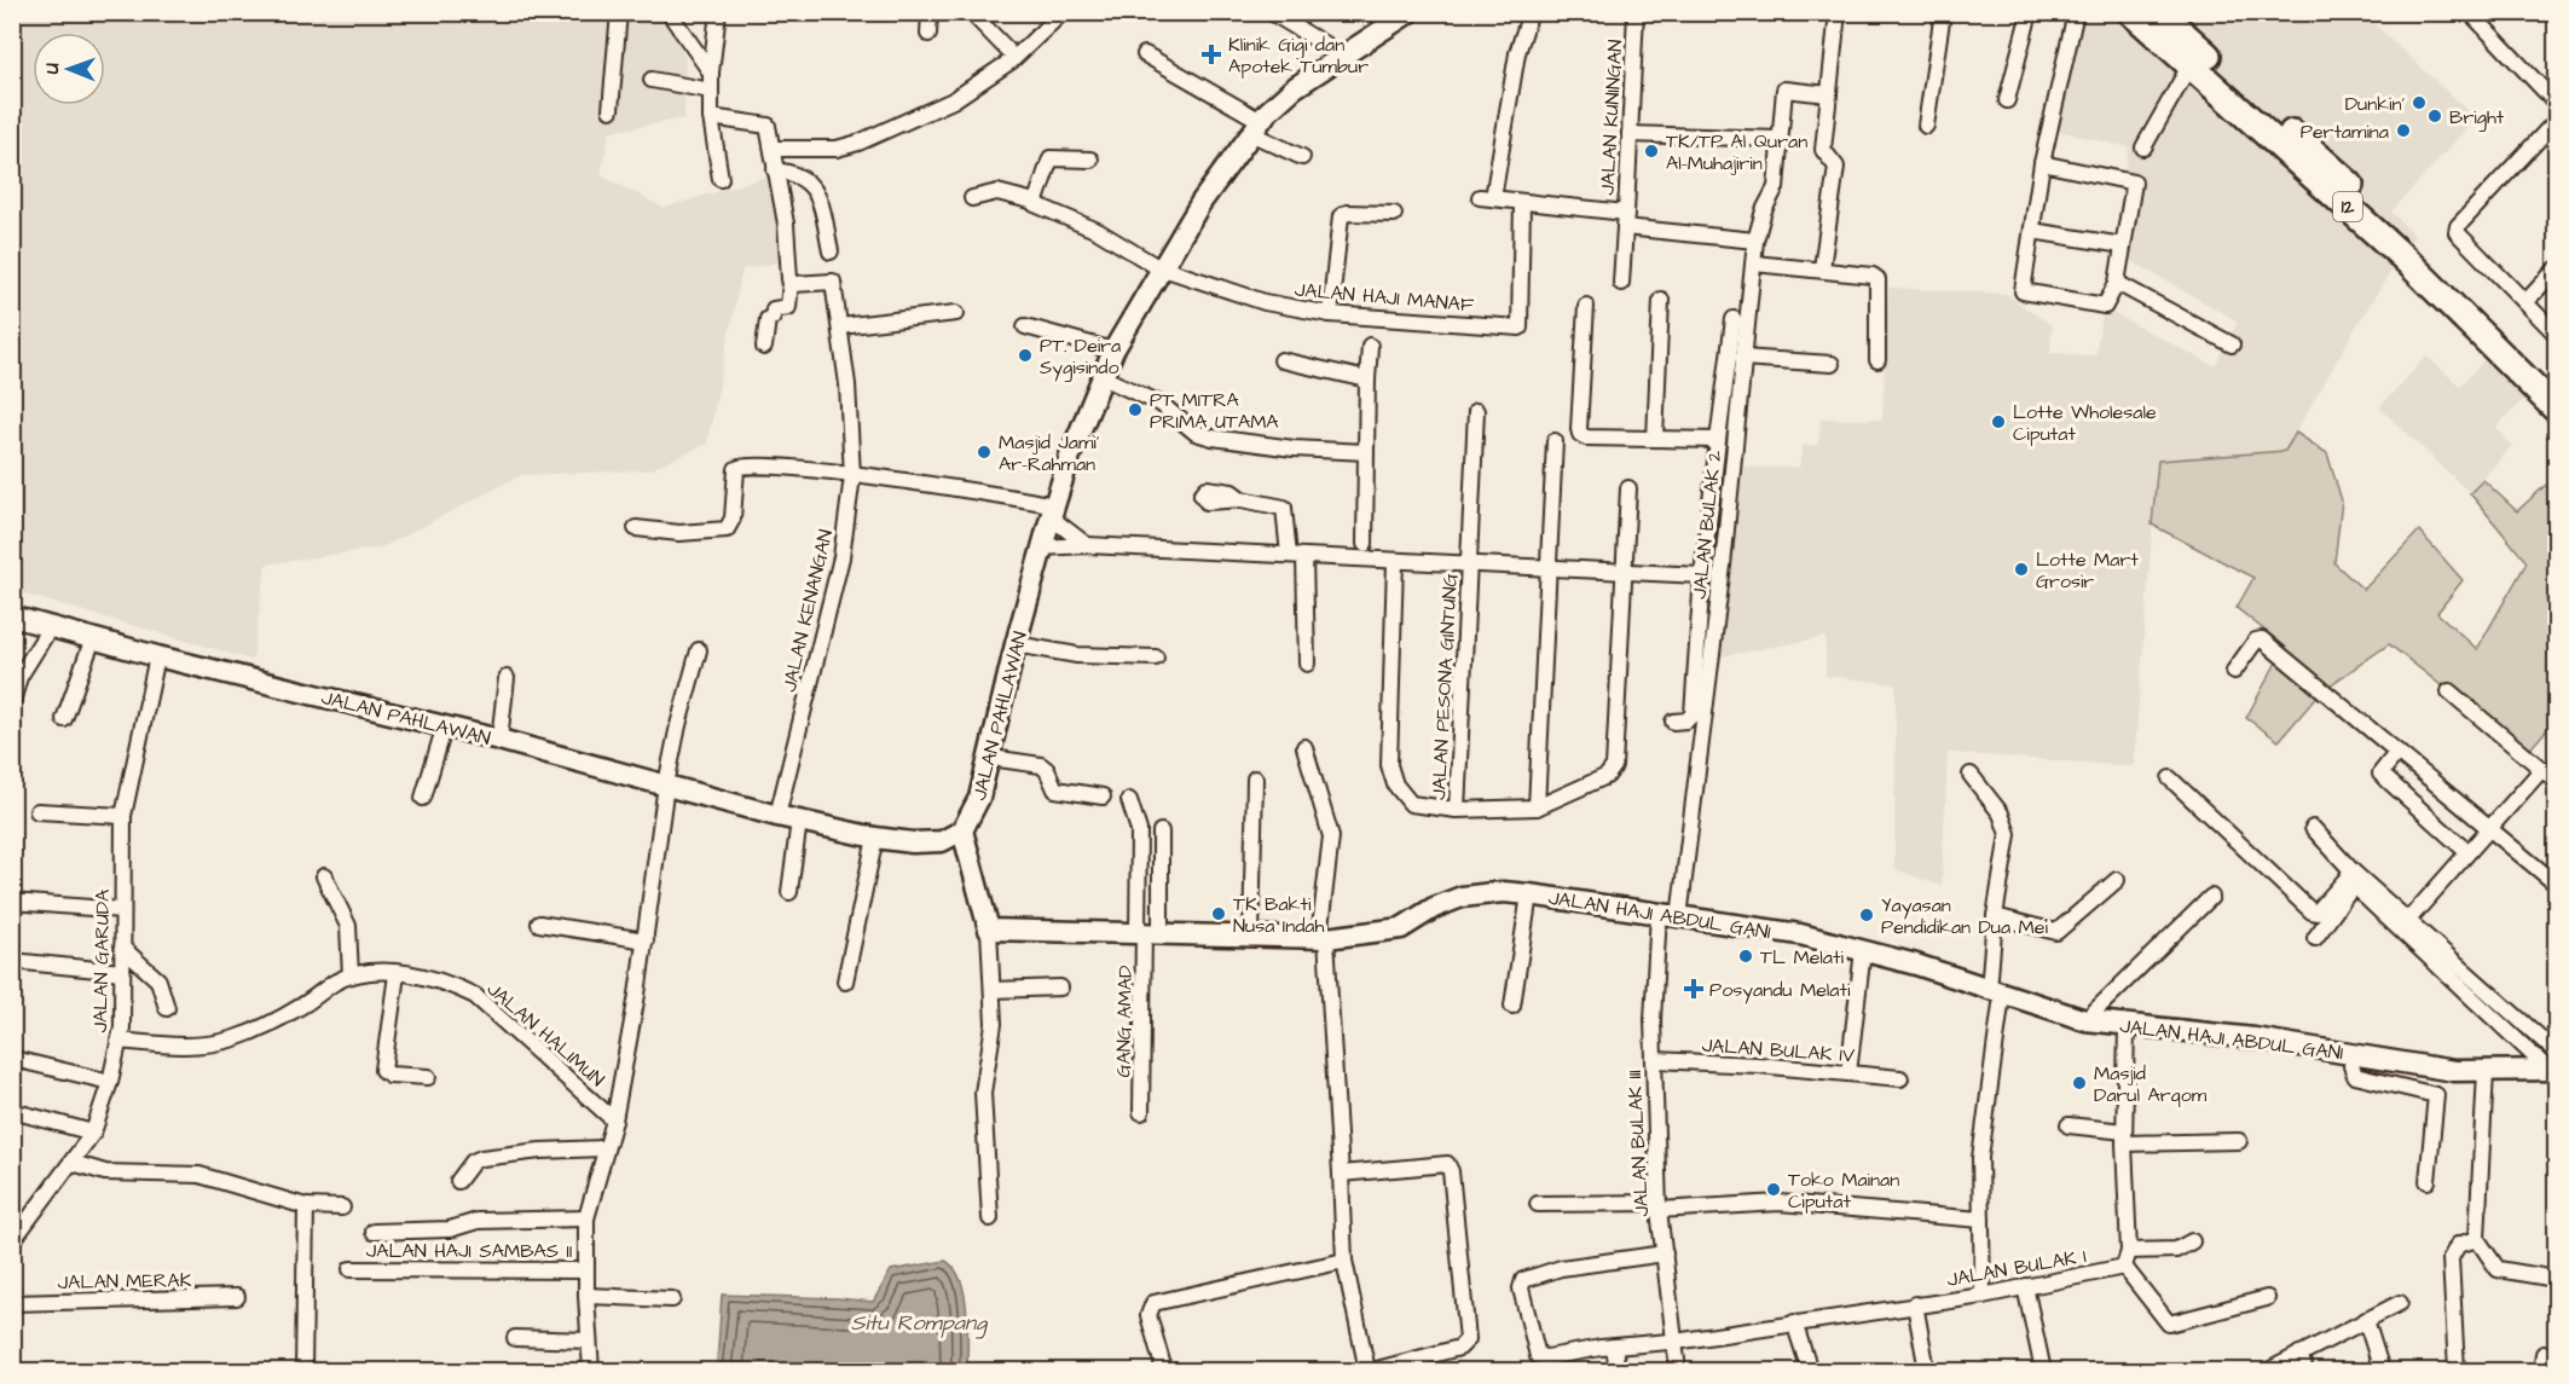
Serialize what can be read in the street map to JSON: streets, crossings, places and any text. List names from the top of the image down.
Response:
{
  "streets": {
    "highway": ["12"],
    "main road": ["JALAN PAHLAWAN", "JALAN HAJI ABDUL GANI"],
    "street": [
      "JALAN KUNINGAN",
      "JALAN HAJI MANAF",
      "JALAN BULAK 2",
      "JALAN KENANGAN",
      "JALAN PESONA GINTUNG",
      "JALAN GARUDA",
      "GANG AMAD",
      "JALAN HALIMUN",
      "JALAN BULAK IV",
      "JALAN BULAK III",
      "JALAN HAJI SAMBAS II",
      "JALAN BULAK I",
      "JALAN MERAK"
    ]
  },
  "crossings": [
    ["JALAN KUNINGAN", "JALAN HAJI MANAF"],
    ["JALAN HAJI MANAF", "JALAN PAHLAWAN"],
    ["JALAN BULAK 2", "JALAN HAJI ABDUL GANI"],
    ["JALAN KENANGAN", "JALAN PAHLAWAN"],
    ["JALAN PESONA GINTUNG", "JALAN PAHLAWAN"],
    ["JALAN PAHLAWAN", "JALAN GARUDA"],
    ["JALAN HAJI ABDUL GANI", "GANG AMAD"],
    ["JALAN HAJI ABDUL GANI", "JALAN BULAK III"],
    ["JALAN GARUDA", "JALAN HALIMUN"],
    ["JALAN BULAK IV", "JALAN BULAK III"],
    ["JALAN BULAK III", "JALAN BULAK I"]
  ],
  "water": ["Situ Rompang"],
  "places": {
    "health": ["Klinik Gigi dan Apotek Tumbur", "Posyandu Melati"],
    "other": [
      "Dunkin'",
      "Bright",
      "Pertamina",
      "TK/TP Al Quran Al-Muhajirin",
      "PT. Deira Sygisindo",
      "PT MITRA PRIMA UTAMA",
      "Lotte Wholesale Ciputat",
      "Masjid Jami' Ar-Rahman",
      "Lotte Mart Grosir",
      "TK Bakti Nusa Indah",
      "Yayasan Pendidikan Dua Mei",
      "TL Melati",
      "Masjid Darul Arqom",
      "Toko Mainan Ciputat"
    ]
  },
  "north": "left"
}
